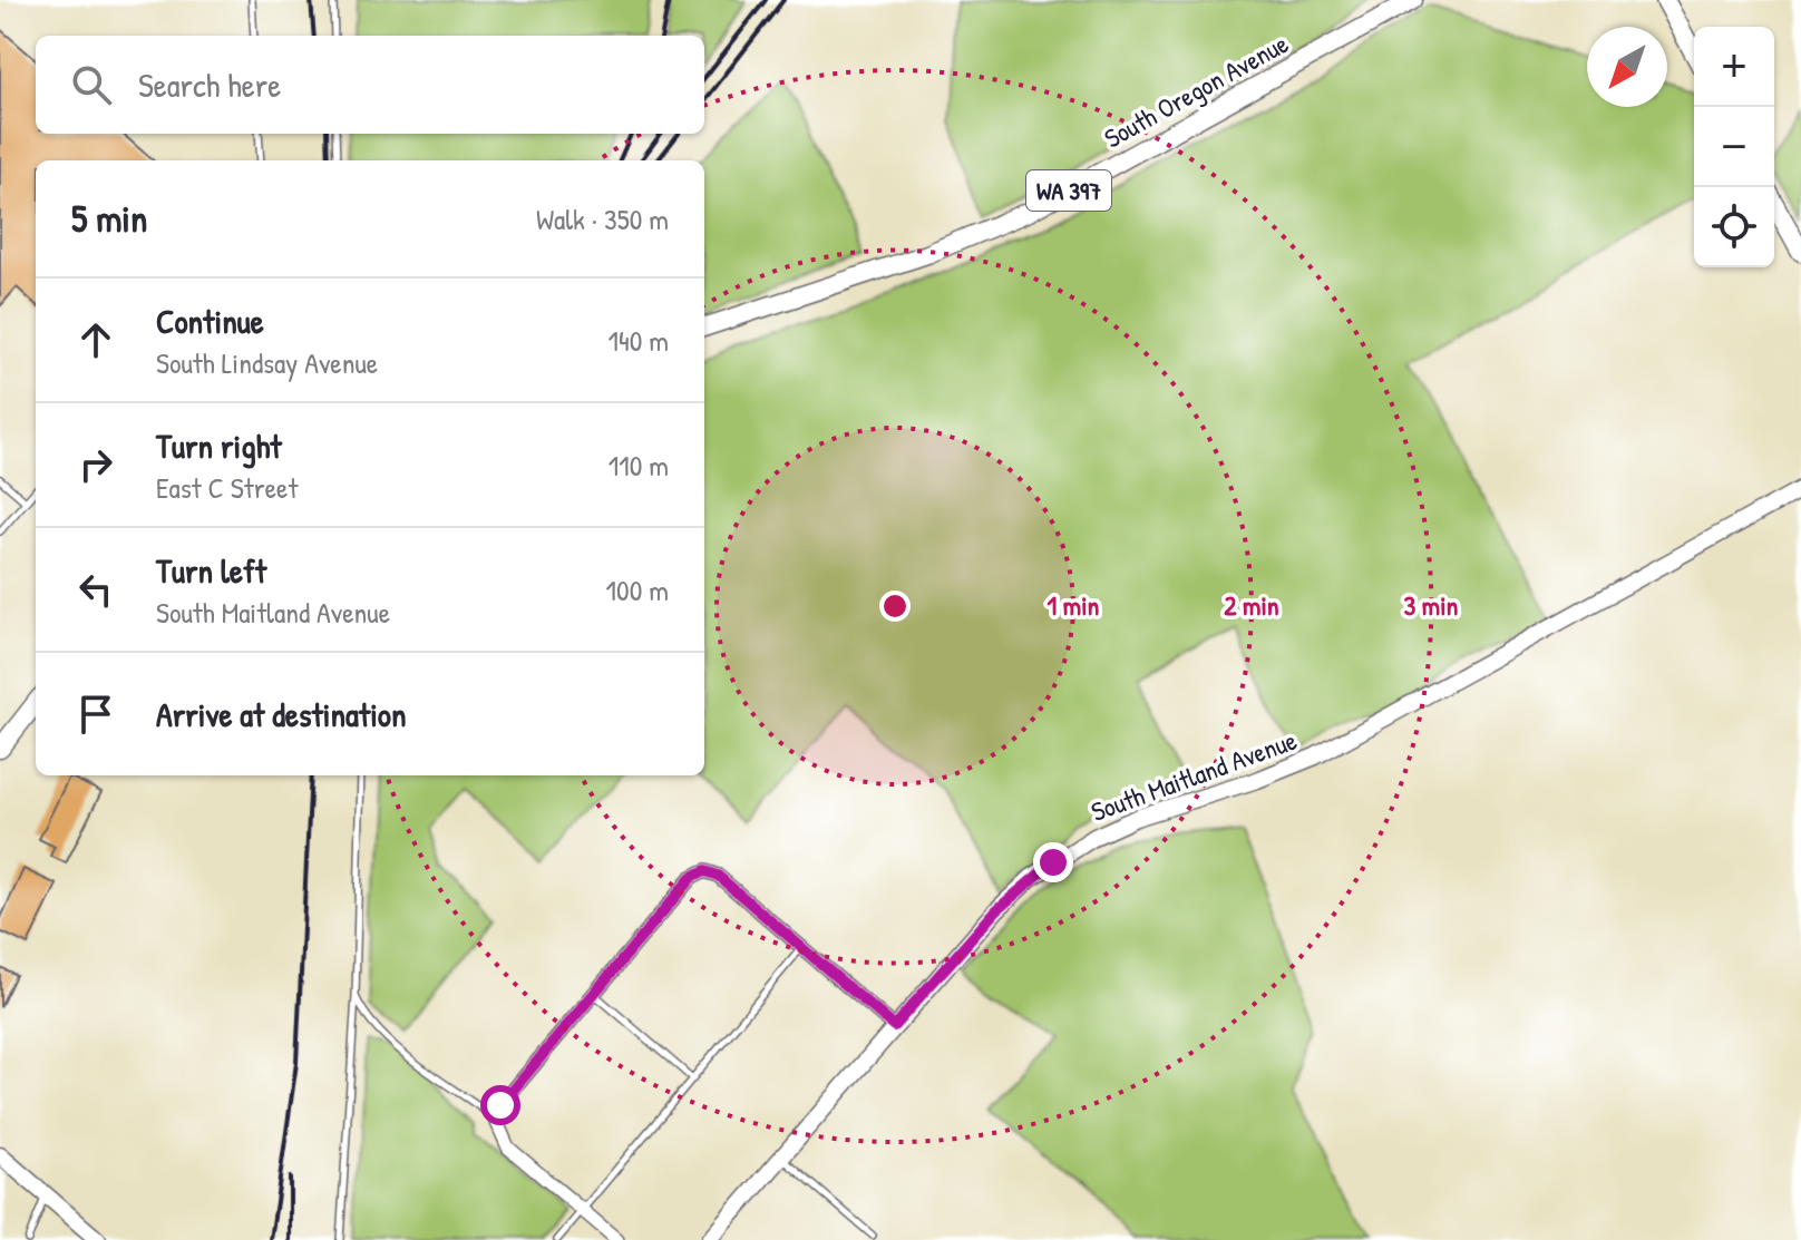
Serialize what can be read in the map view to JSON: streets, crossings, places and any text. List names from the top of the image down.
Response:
{
  "streets": {
    "main road": ["South Oregon Avenue", "WA 397"],
    "street": ["South Maitland Avenue"]
  },
  "north": "bottom left",
  "page": {
    "map_buttons": ["+", "−"],
    "search": "Search here",
    "heading": ["5 min", "Walk · 350 m"],
    "list": [
      ["Continue", "South Lindsay Avenue", "140 m"],
      ["Turn right", "East C Street", "110 m"],
      ["Turn left", "South Maitland Avenue", "100 m"],
      "Arrive at destination"
    ]
  },
  "rings": ["1 min", "2 min", "3 min"]
}
